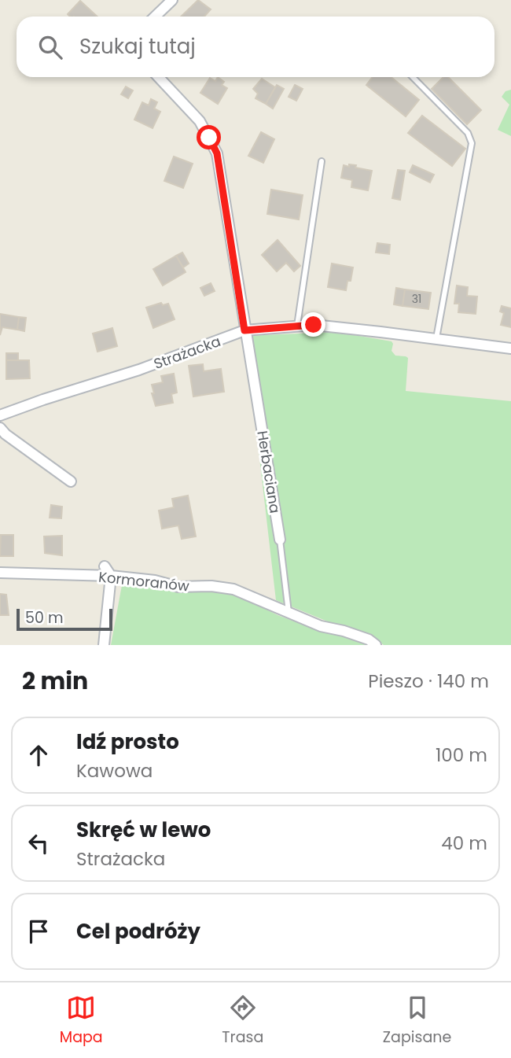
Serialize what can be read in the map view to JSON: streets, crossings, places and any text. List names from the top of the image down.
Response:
{
  "streets": {
    "street": ["Strażacka", "Herbaciana", "Kormoranów"]
  },
  "crossings": [
    ["Strażacka", "Herbaciana"],
    ["Herbaciana", "Kormoranów"]
  ],
  "house_numbers": ["31"],
  "scale_bar": "50 m",
  "page": {
    "search": "Szukaj tutaj",
    "scale": "50 m",
    "heading": ["2 min", "Pieszo · 140 m"],
    "list": [
      ["Idź prosto", "Kawowa", "100 m"],
      ["Skręć w lewo", "Strażacka", "40 m"],
      "Cel podróży"
    ],
    "nav": ["Mapa", "Trasa", "Zapisane"]
  }
}
